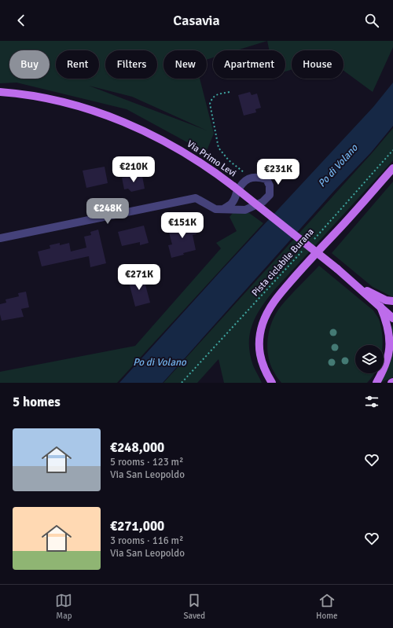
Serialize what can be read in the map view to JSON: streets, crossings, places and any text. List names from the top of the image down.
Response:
{
  "streets": {
    "main road": ["Via Primo Levi"],
    "path": ["Pista ciclabile Burana"]
  },
  "water": ["Po di Volano"],
  "page": {
    "header": "Casavia",
    "chip": [
      "Buy",
      "Rent",
      "Filters",
      "New",
      "Apartment",
      "House"
    ],
    "price": [
      "€210K",
      "€231K",
      "€248K",
      "€151K",
      "€271K"
    ],
    "heading": "5 homes",
    "list": [
      {
        "name": "€248,000",
        "note": "5 rooms · 123 m² · Via San Leopoldo"
      },
      {
        "name": "€271,000",
        "note": "3 rooms · 116 m² · Via San Leopoldo"
      }
    ],
    "tabs": ["Map", "Saved", "Home"]
  }
}
